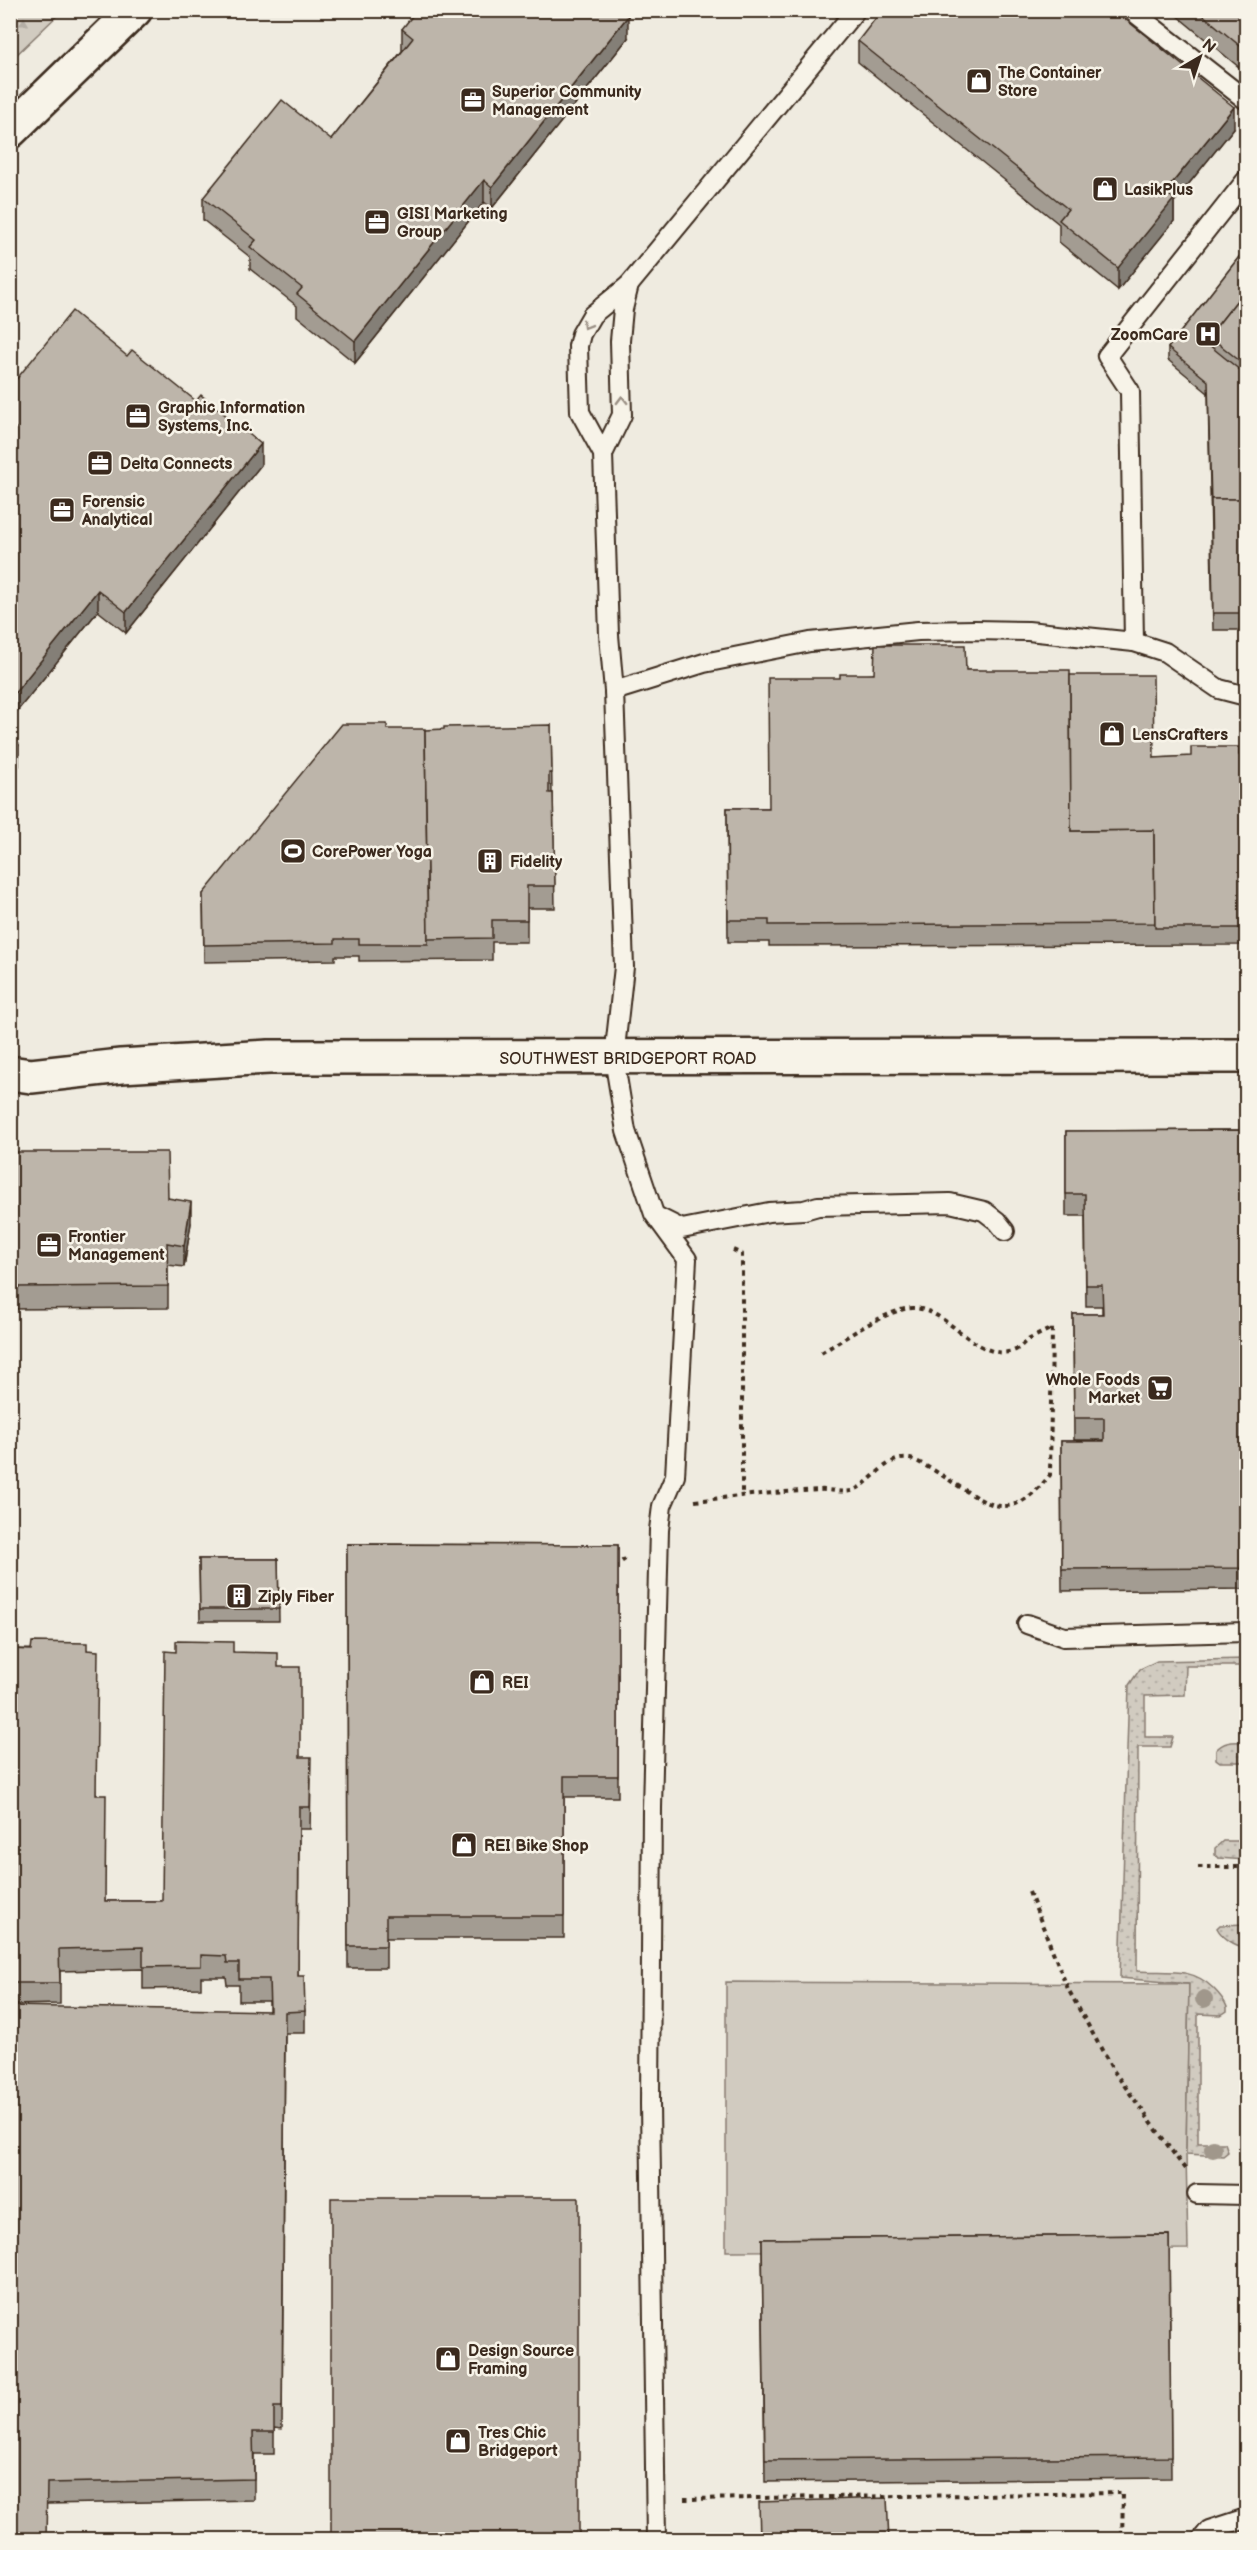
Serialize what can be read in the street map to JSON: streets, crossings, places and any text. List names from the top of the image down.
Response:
{
  "streets": {
    "street": ["SOUTHWEST BRIDGEPORT ROAD"]
  },
  "places": {
    "shop": [
      "The Container Store",
      "LasikPlus",
      "LensCrafters",
      "REI",
      "REI Bike Shop",
      "Design Source Framing",
      "Tres Chic Bridgeport"
    ],
    "office": [
      "Superior Community Management",
      "GISI Marketing Group",
      "Graphic Information Systems, Inc.",
      "Delta Connects",
      "Forensic Analytical",
      "Frontier Management"
    ],
    "hospital": ["ZoomCare"],
    "sports": ["CorePower Yoga"],
    "building": ["Fidelity", "Ziply Fiber"],
    "supermarket": ["Whole Foods Market"]
  },
  "north": "top right"
}
